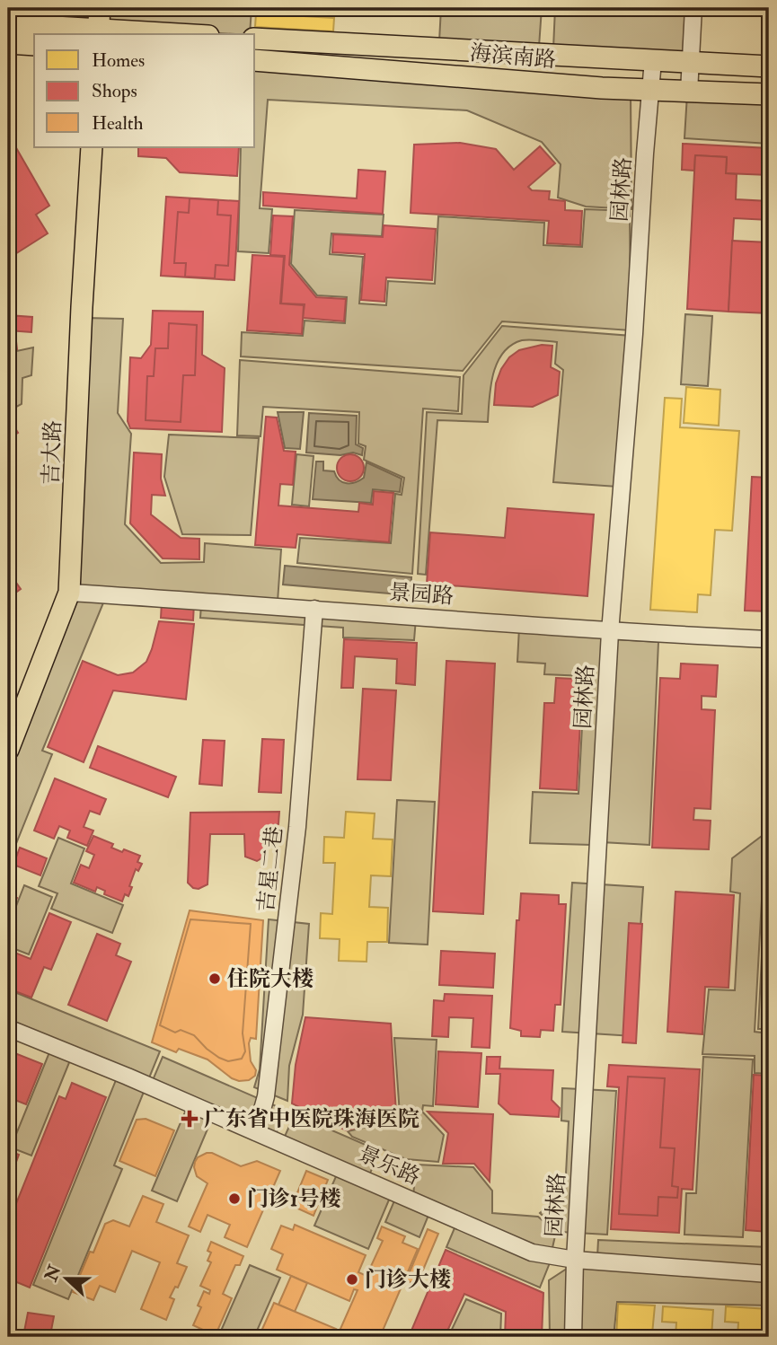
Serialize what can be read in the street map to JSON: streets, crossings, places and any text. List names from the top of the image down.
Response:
{
  "streets": {
    "main road": ["海滨南路", "吉大路"],
    "street": [
      "园林路",
      "景园路",
      "吉星二巷",
      "景乐路"
    ]
  },
  "crossings": [
    ["海滨南路", "园林路"],
    ["园林路", "景园路"],
    ["园林路", "景乐路"],
    ["吉大路", "景园路"],
    ["景园路", "吉星二巷"],
    ["吉星二巷", "景乐路"]
  ],
  "places": {
    "other": ["住院大楼", "门诊1号楼", "门诊大楼"],
    "health": ["广东省中医院珠海医院"]
  },
  "legend": ["Homes", "Shops", "Health"],
  "north": "left"
}
